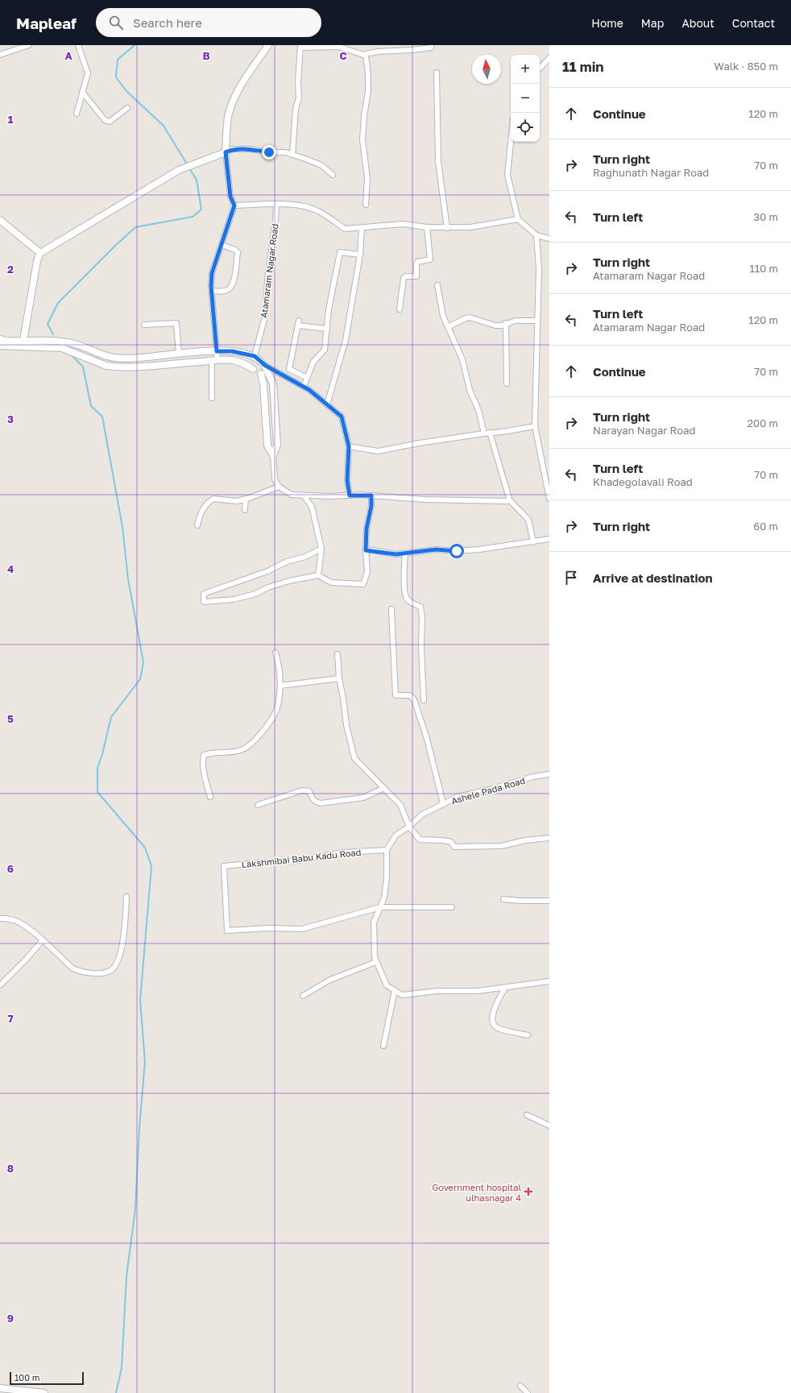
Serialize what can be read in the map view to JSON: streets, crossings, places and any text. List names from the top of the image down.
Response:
{
  "streets": {
    "street": ["Atamaram Nagar Road", "Ashele Pada Road", "Lakshmibai Babu Kadu Road"]
  },
  "crossings": [
    ["Ashele Pada Road", "Lakshmibai Babu Kadu Road"]
  ],
  "places": {
    "health": ["Government hospital ulhasnagar 4"]
  },
  "scale_bar": "100 m",
  "north": "top",
  "page": {
    "header": "Mapleaf",
    "search": "Search here",
    "nav": [
      "Home",
      "Map",
      "About",
      "Contact"
    ],
    "heading": ["11 min", "Walk · 850 m"],
    "map_buttons": ["+", "−"],
    "list": [
      ["Continue", "120 m"],
      ["Turn right", "Raghunath Nagar Road", "70 m"],
      ["Turn left", "30 m"],
      ["Turn right", "Atamaram Nagar Road", "110 m"],
      ["Turn left", "Atamaram Nagar Road", "120 m"],
      ["Continue", "70 m"],
      ["Turn right", "Narayan Nagar Road", "200 m"],
      ["Turn left", "Khadegolavali Road", "70 m"],
      ["Turn right", "60 m"],
      "Arrive at destination"
    ],
    "scale": "100 m"
  },
  "grid": {
    "columns": ["A", "B", "C"],
    "rows": [
      "1",
      "2",
      "3",
      "4",
      "5",
      "6",
      "7",
      "8",
      "9"
    ]
  }
}
